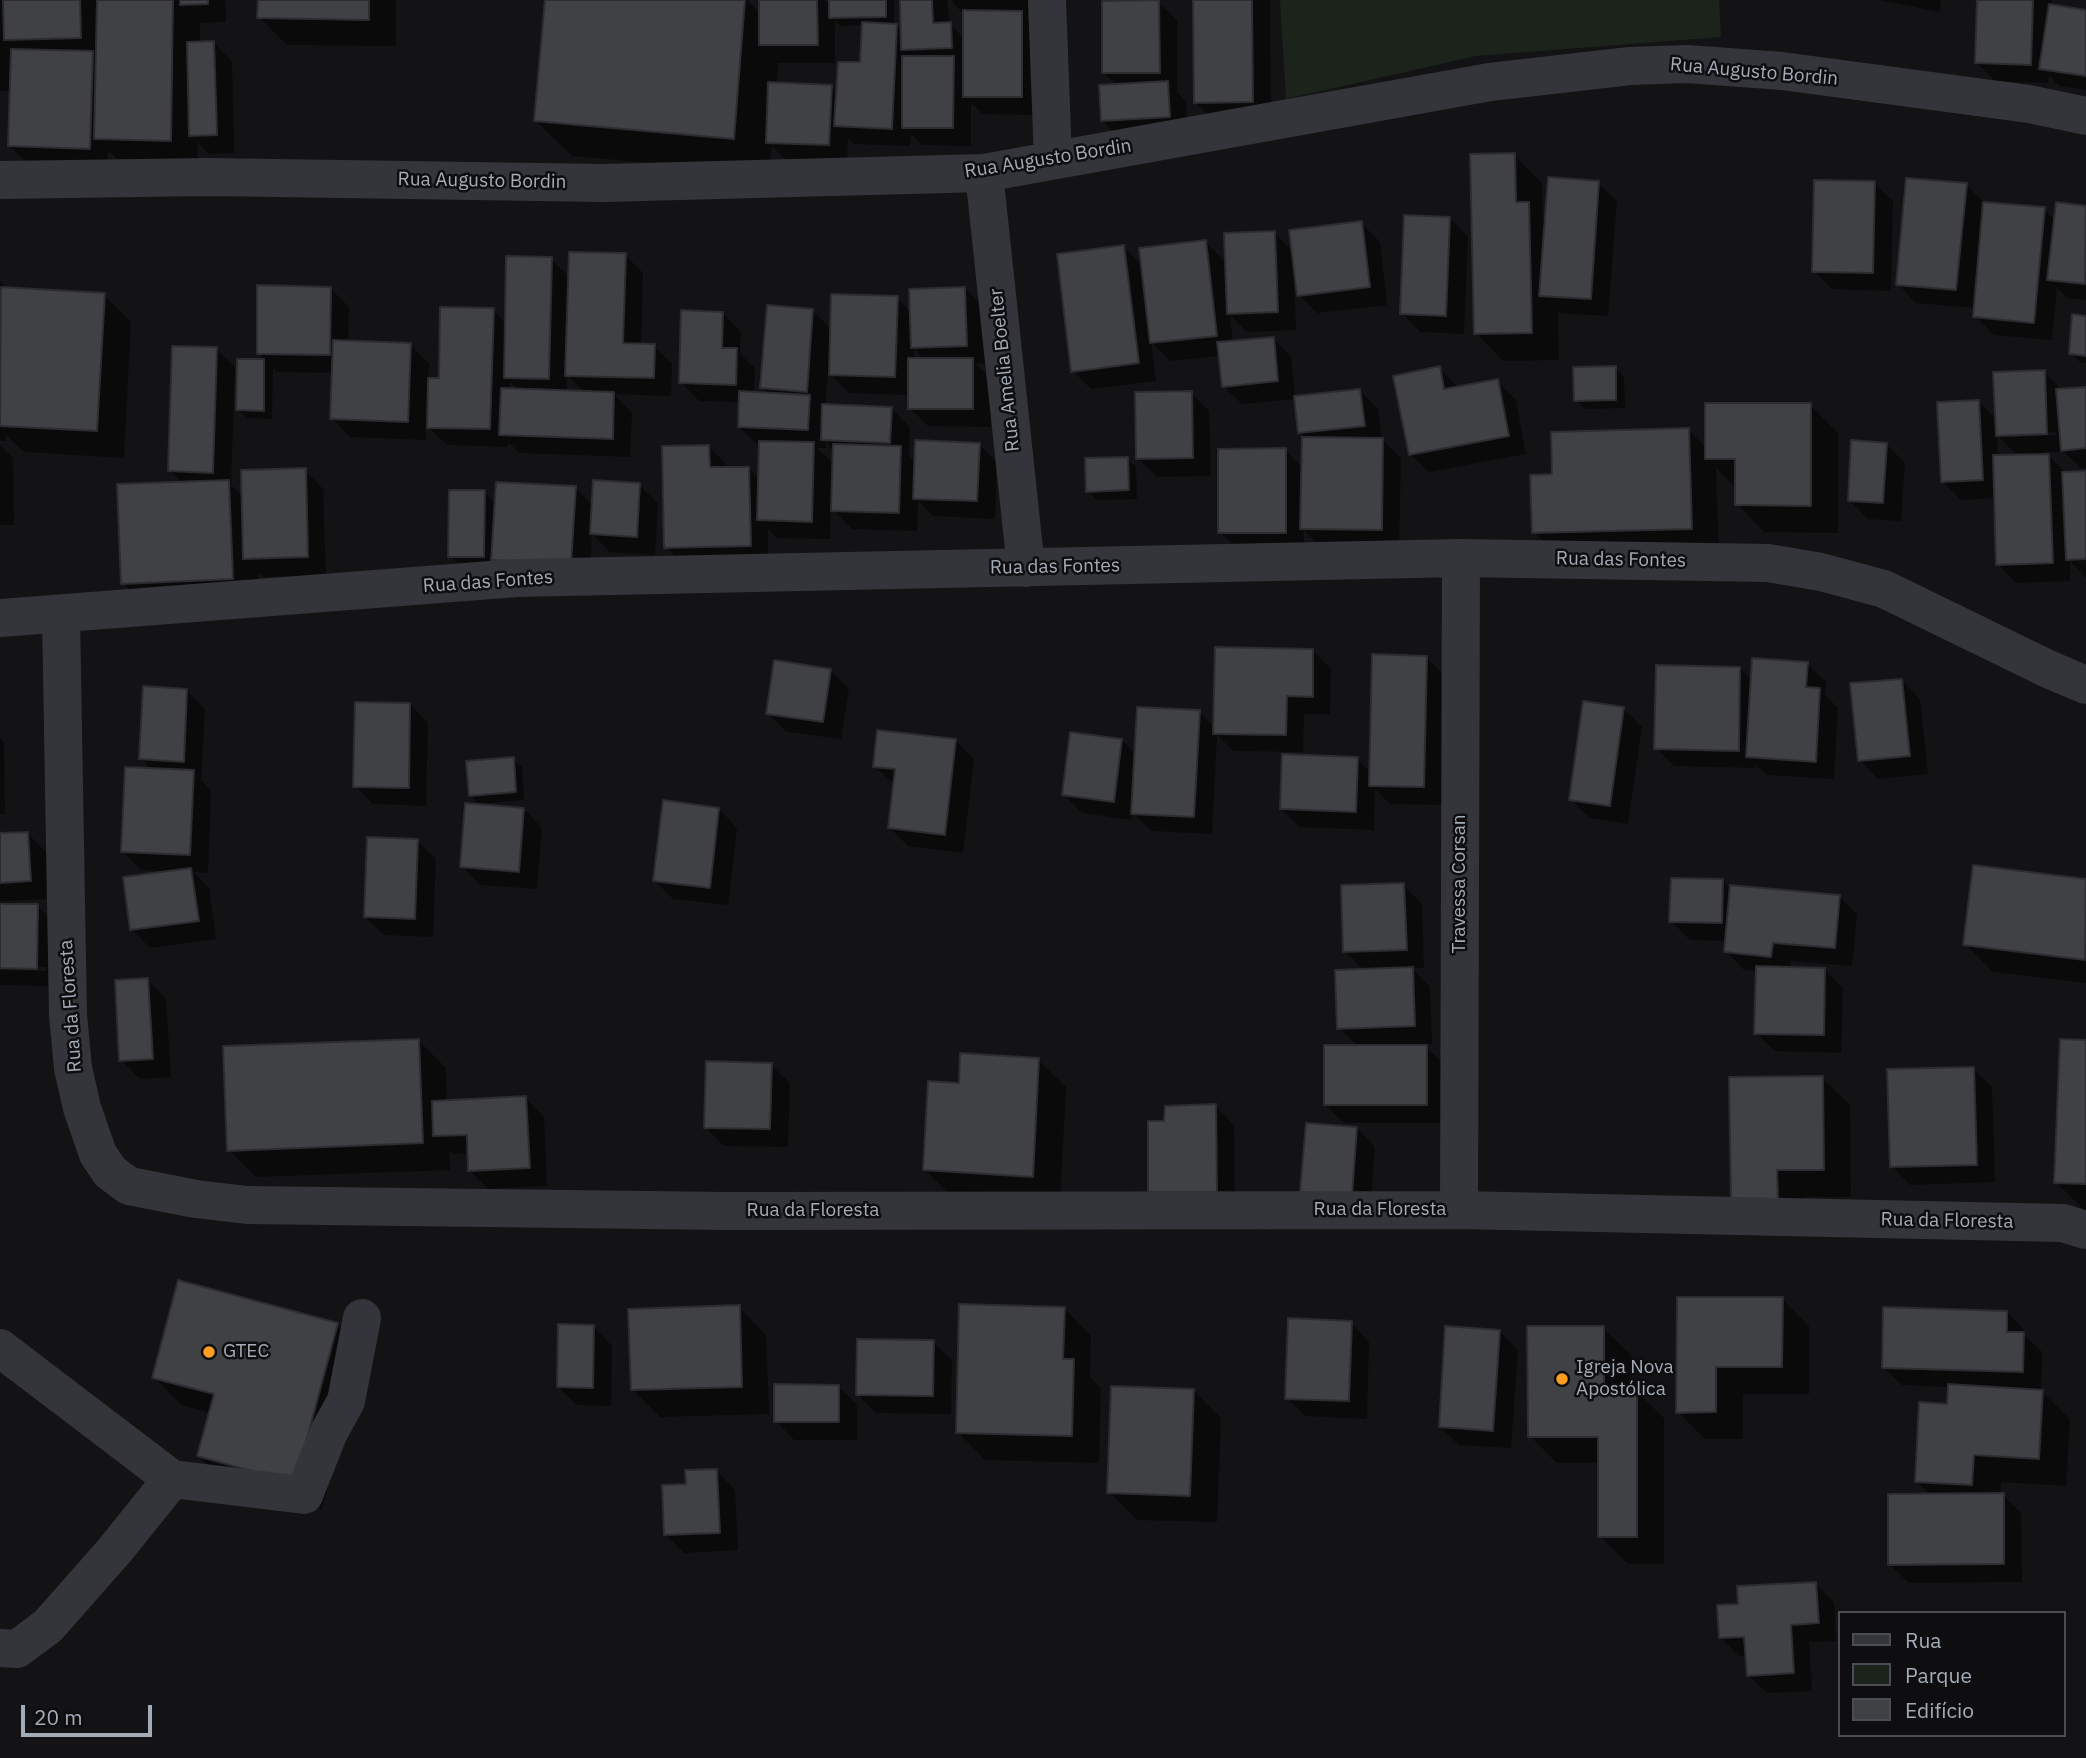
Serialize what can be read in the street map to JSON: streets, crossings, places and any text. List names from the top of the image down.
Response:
{
  "streets": {
    "street": [
      "Rua Augusto Bordin",
      "Rua Amelia Boelter",
      "Rua das Fontes",
      "Travessa Corsan",
      "Rua da Floresta"
    ]
  },
  "crossings": [
    ["Rua Augusto Bordin", "Rua Amelia Boelter"],
    ["Rua Amelia Boelter", "Rua das Fontes"],
    ["Rua das Fontes", "Travessa Corsan"],
    ["Rua das Fontes", "Rua da Floresta"],
    ["Travessa Corsan", "Rua da Floresta"]
  ],
  "places": ["GTEC", "Igreja Nova Apostólica"],
  "legend": ["Rua", "Parque", "Edifício"],
  "scale_bar": "20 m"
}
